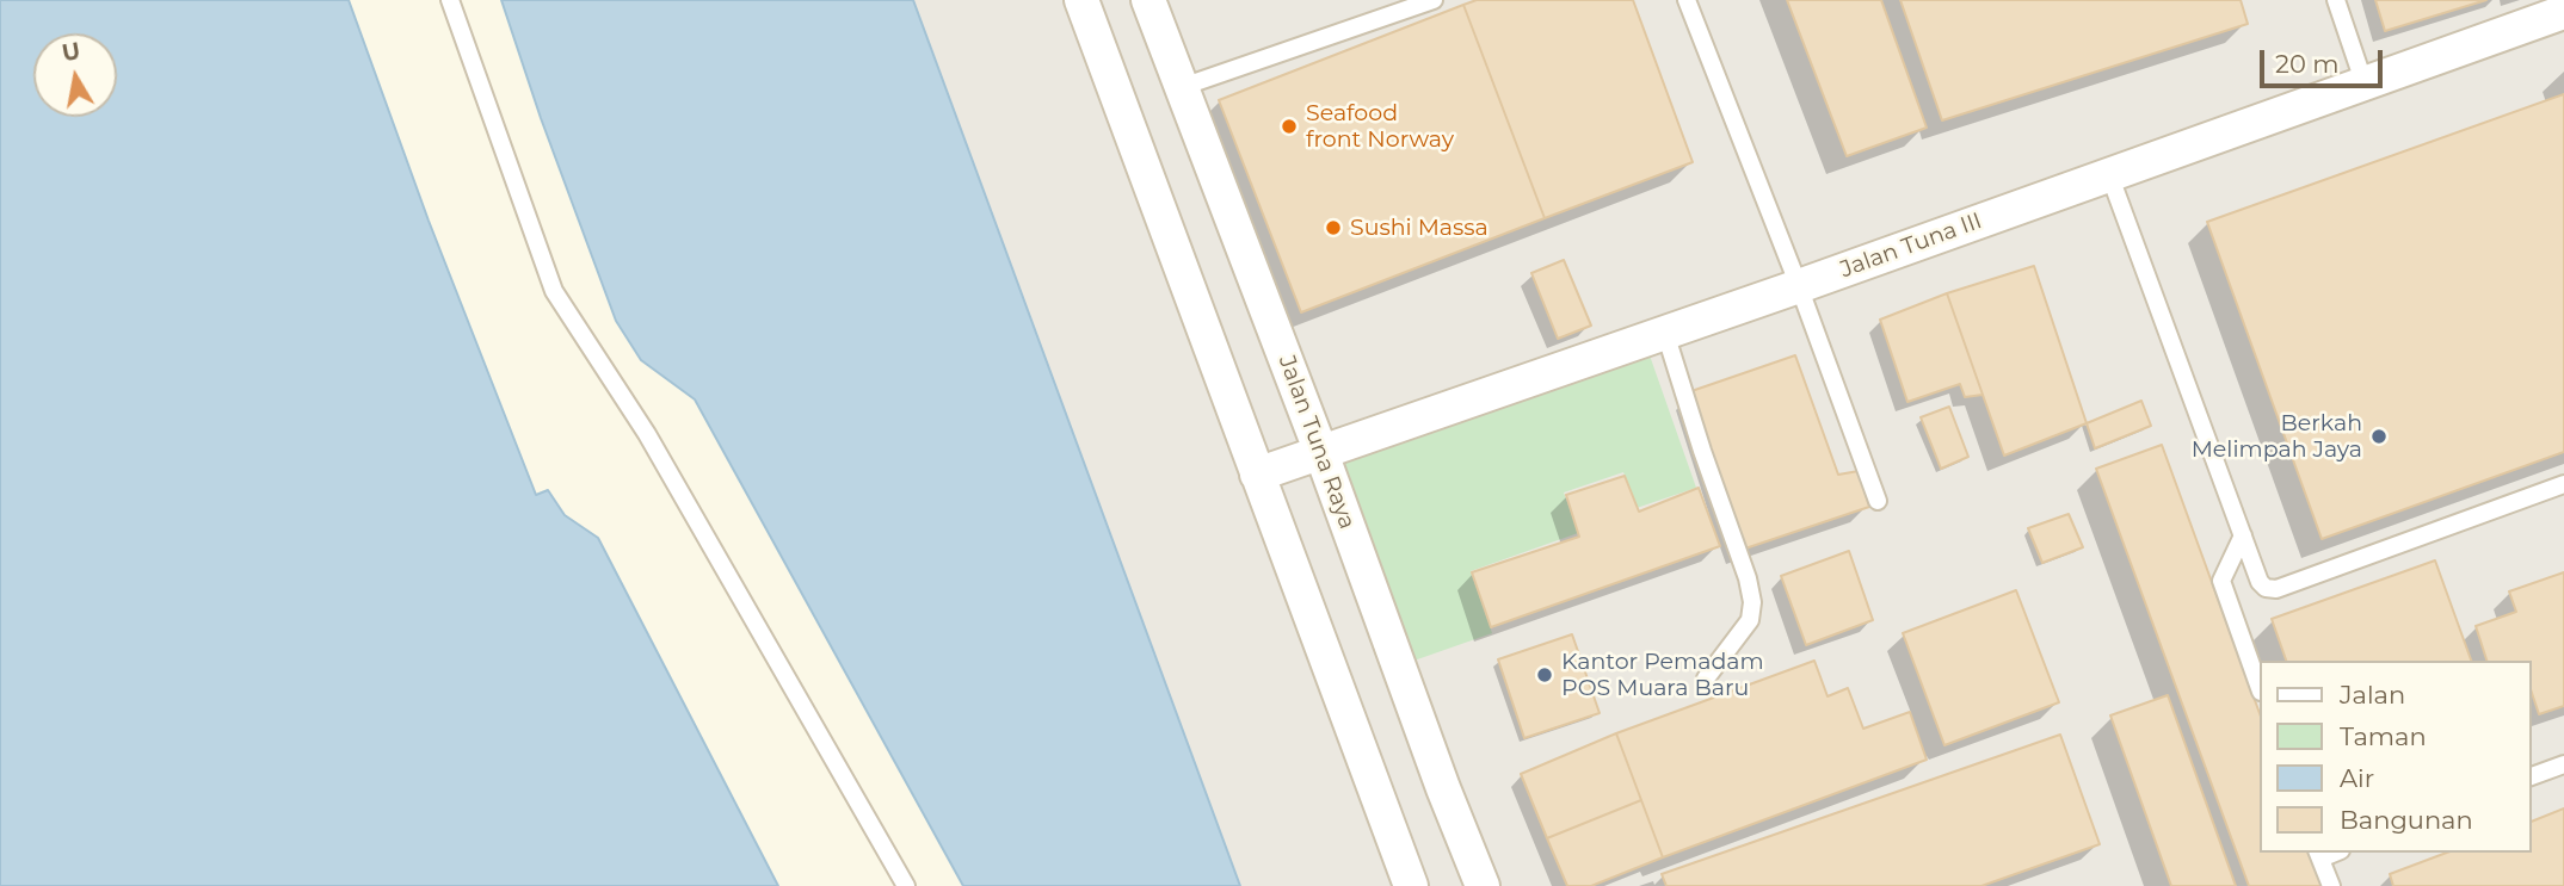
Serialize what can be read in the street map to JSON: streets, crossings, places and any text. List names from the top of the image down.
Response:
{
  "streets": {
    "street": ["Jalan Tuna III", "Jalan Tuna Raya"]
  },
  "crossings": [
    ["Jalan Tuna III", "Jalan Tuna Raya"]
  ],
  "places": [
    "Seafood front Norway",
    "Sushi Massa",
    "Berkah Melimpah Jaya",
    "Kantor Pemadam POS Muara Baru"
  ],
  "legend": [
    "Jalan",
    "Taman",
    "Air",
    "Bangunan"
  ],
  "scale_bar": "20 m",
  "north": "top"
}
